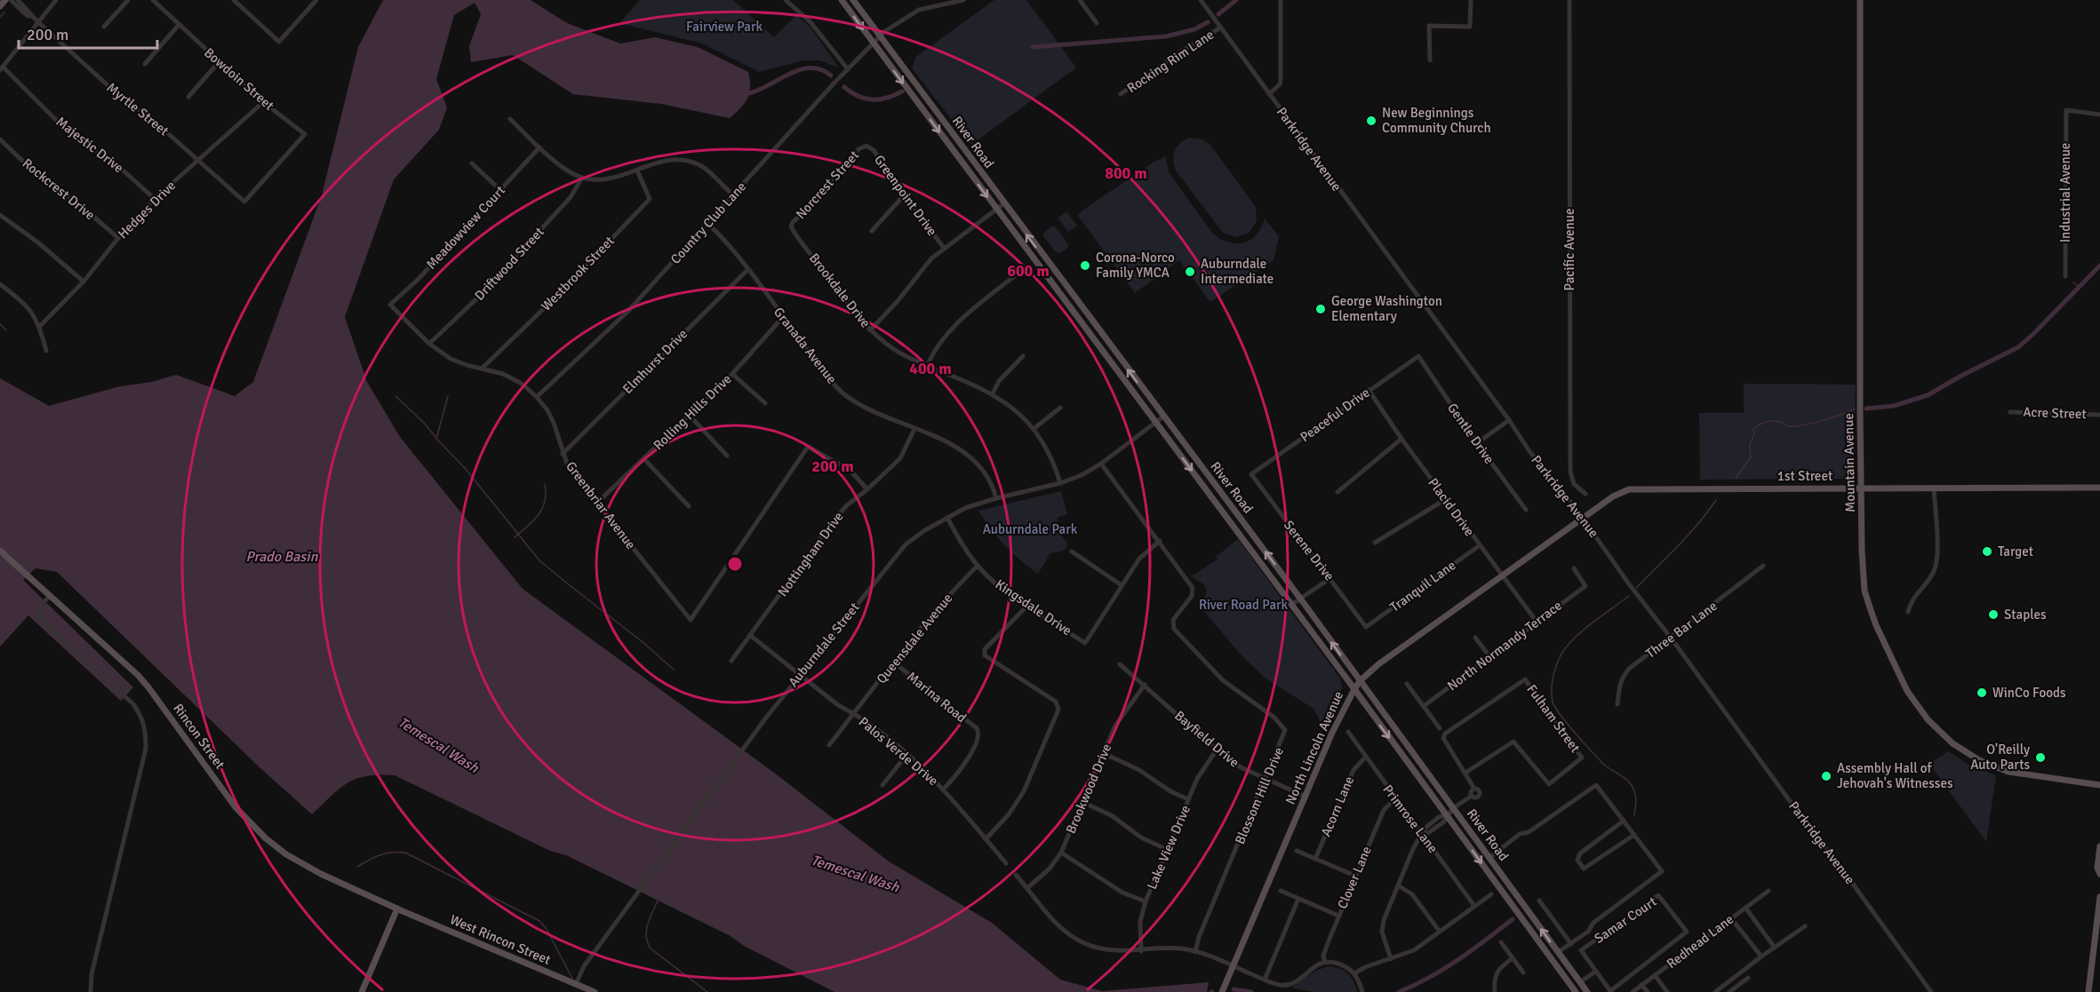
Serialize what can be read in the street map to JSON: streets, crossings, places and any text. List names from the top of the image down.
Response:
{
  "streets": {
    "main road": [
      "River Road",
      "Mountain Avenue",
      "1st Street",
      "Rincon Street",
      "North Lincoln Avenue",
      "West Rincon Street"
    ],
    "street": [
      "Rocking Rim Lane",
      "Bowdoin Street",
      "Myrtle Street",
      "Majestic Drive",
      "Parkridge Avenue",
      "Norcrest Street",
      "Rockcrest Drive",
      "Industrial Avenue",
      "Greenpoint Drive",
      "Hedges Drive",
      "Country Club Lane",
      "Meadowview Court",
      "Pacific Avenue",
      "Driftwood Street",
      "Westbrook Street",
      "Brookdale Drive",
      "Granada Avenue",
      "Elmhurst Drive",
      "Rolling Hills Drive",
      "Acre Street",
      "Peaceful Drive",
      "Gentle Drive",
      "Greenbriar Avenue",
      "Placid Drive",
      "Serene Drive",
      "Nottingham Drive",
      "Tranquil Lane",
      "Kingsdale Drive",
      "Three Bar Lane",
      "Queensdale Avenue",
      "Auburndale Street",
      "North Normandy Terrace",
      "Marina Road",
      "Fulham Street",
      "Bayfield Drive",
      "Palos Verde Drive",
      "Brookwood Drive",
      "Blossom Hill Drive",
      "Acorn Lane",
      "Primrose Lane",
      "Lake View Drive",
      "Clover Lane",
      "Samar Court",
      "Redhead Lane"
    ]
  },
  "crossings": [
    ["Rocking Rim Lane", "Parkridge Avenue"],
    ["Bowdoin Street", "Myrtle Street"],
    ["Bowdoin Street", "Hedges Drive"],
    ["Myrtle Street", "Hedges Drive"],
    ["River Road", "Country Club Lane"],
    ["River Road", "Auburndale Street"],
    ["River Road", "North Lincoln Avenue"],
    ["Majestic Drive", "Hedges Drive"],
    ["Parkridge Avenue", "1st Street"],
    ["Parkridge Avenue", "Three Bar Lane"],
    ["Parkridge Avenue", "North Lincoln Avenue"],
    ["Norcrest Street", "Greenpoint Drive"],
    ["Norcrest Street", "Brookdale Drive"],
    ["Rockcrest Drive", "Hedges Drive"],
    ["Country Club Lane", "Granada Avenue"],
    ["Country Club Lane", "Greenbriar Avenue"],
    ["Meadowview Court", "Greenbriar Avenue"],
    ["Driftwood Street", "Greenbriar Avenue"],
    ["Westbrook Street", "Greenbriar Avenue"],
    ["Brookdale Drive", "Auburndale Street"],
    ["Granada Avenue", "Elmhurst Drive"],
    ["Granada Avenue", "Rolling Hills Drive"],
    ["Granada Avenue", "Nottingham Drive"],
    ["Granada Avenue", "Auburndale Street"],
    ["Elmhurst Drive", "Greenbriar Avenue"],
    ["Rolling Hills Drive", "Greenbriar Avenue"],
    ["Peaceful Drive", "Gentle Drive"],
    ["Peaceful Drive", "Placid Drive"],
    ["Peaceful Drive", "Serene Drive"],
    ["Mountain Avenue", "1st Street"],
    ["1st Street", "North Lincoln Avenue"],
    ["Greenbriar Avenue", "Nottingham Drive"],
    ["Placid Drive", "Tranquil Lane"],
    ["Placid Drive", "North Normandy Terrace"],
    ["Placid Drive", "North Lincoln Avenue"],
    ["Serene Drive", "Tranquil Lane"],
    ["Nottingham Drive", "Palos Verde Drive"],
    ["Kingsdale Drive", "Queensdale Avenue"],
    ["Kingsdale Drive", "Auburndale Street"],
    ["Queensdale Avenue", "Marina Road"],
    ["Queensdale Avenue", "Palos Verde Drive"],
    ["Auburndale Street", "Palos Verde Drive"],
    ["Auburndale Street", "Blossom Hill Drive"],
    ["Auburndale Street", "West Rincon Street"],
    ["Marina Road", "Palos Verde Drive"],
    ["Rincon Street", "West Rincon Street"],
    ["Bayfield Drive", "North Lincoln Avenue"],
    ["Bayfield Drive", "Brookwood Drive"],
    ["Bayfield Drive", "Blossom Hill Drive"],
    ["Bayfield Drive", "Lake View Drive"],
    ["Acorn Lane", "Primrose Lane"],
    ["Primrose Lane", "Clover Lane"]
  ],
  "water": ["Prado Basin", "Temescal Wash"],
  "parks": ["Fairview Park", "Auburndale Park", "River Road Park"],
  "places": [
    "New Beginnings Community Church",
    "Corona-Norco Family YMCA",
    "Auburndale Intermediate",
    "George Washington Elementary",
    "Target",
    "Staples",
    "WinCo Foods",
    "O'Reilly Auto Parts",
    "Assembly Hall of Jehovah's Witnesses"
  ],
  "scale_bar": "200 m",
  "rings": [
    "800 m",
    "600 m",
    "400 m",
    "200 m"
  ]
}
